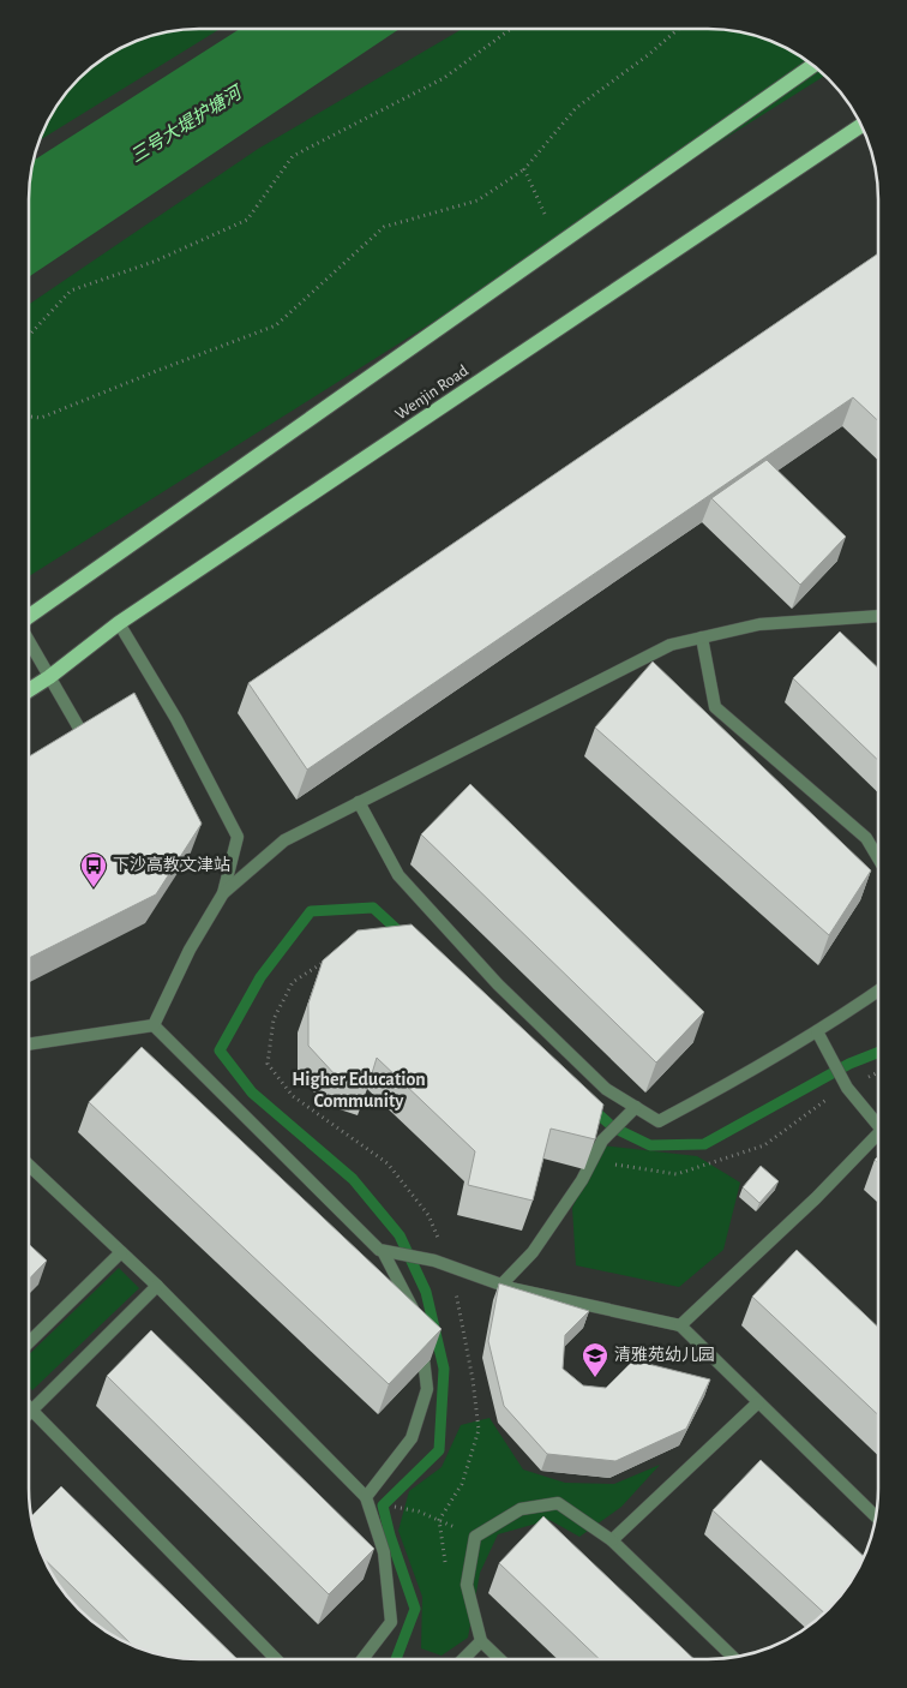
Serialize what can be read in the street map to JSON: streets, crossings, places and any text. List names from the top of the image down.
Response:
{
  "streets": {
    "main road": ["Wenjin Road"]
  },
  "districts": ["Higher Education Community"],
  "water": ["三号大堤护塘河"],
  "places": {
    "bus stop": ["下沙高教文津站"],
    "school or university": ["清雅苑幼儿园"]
  }
}
